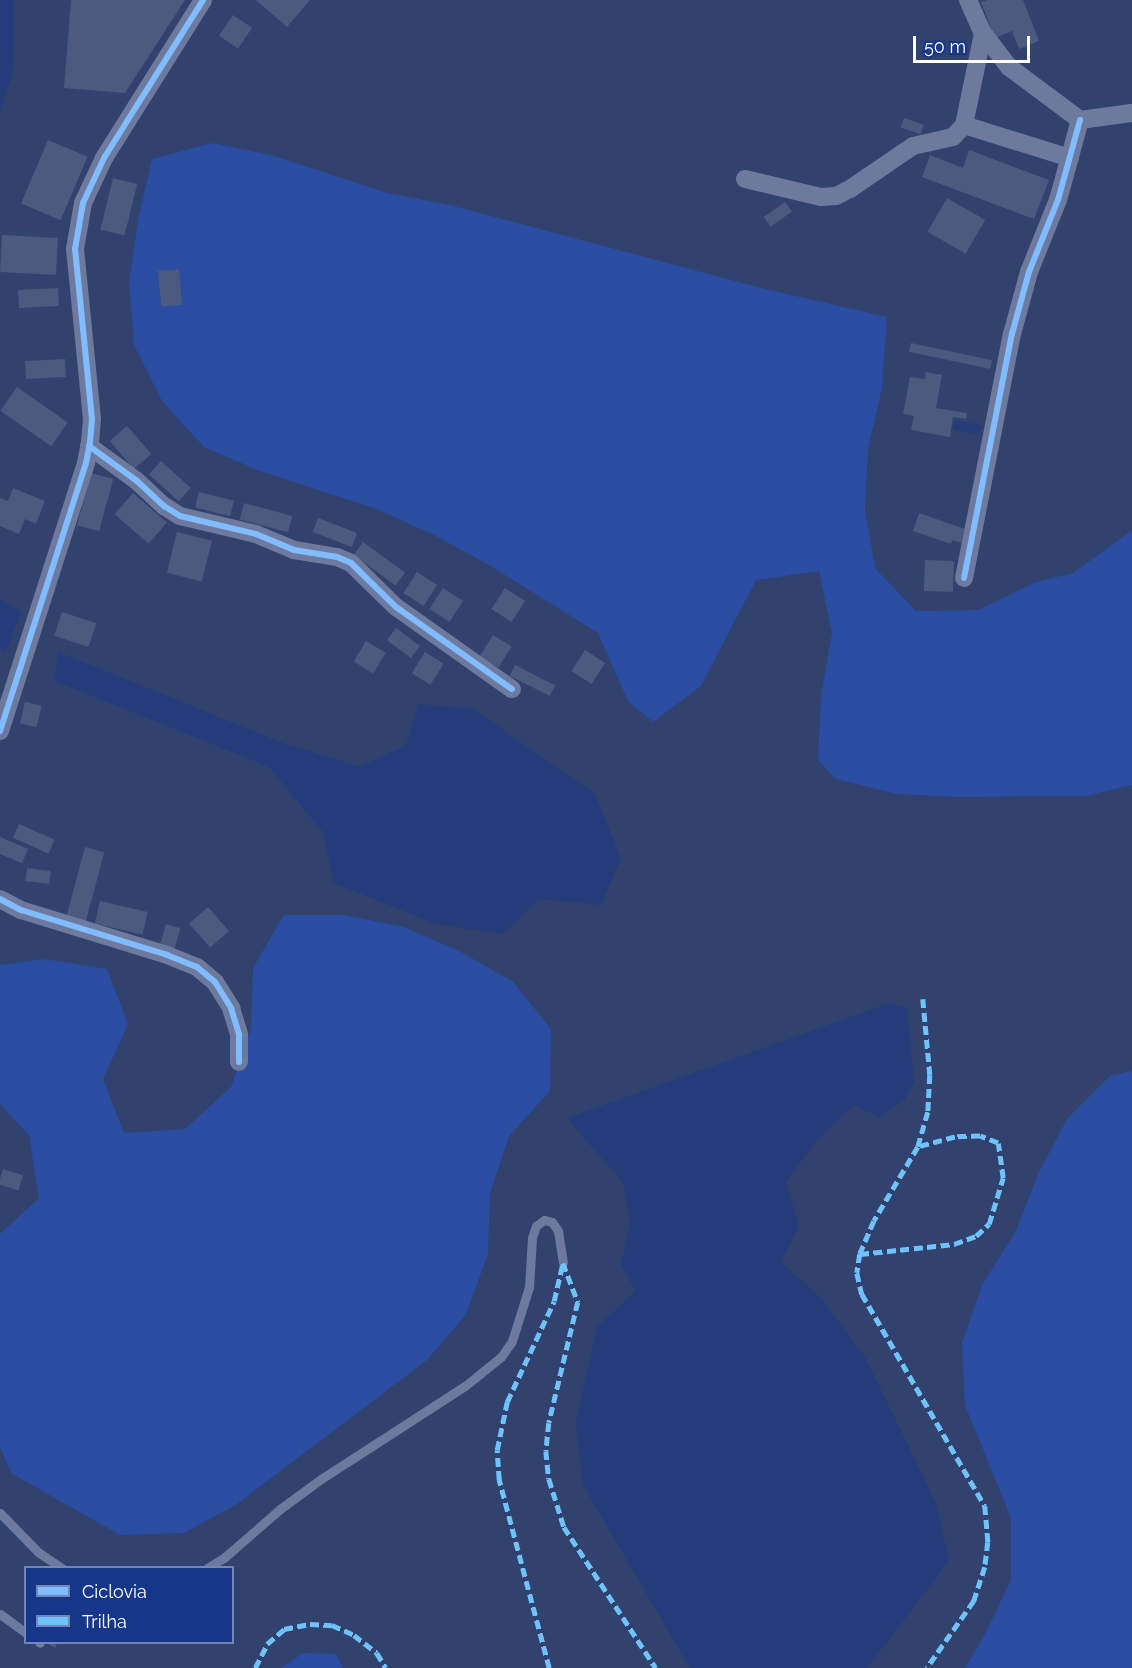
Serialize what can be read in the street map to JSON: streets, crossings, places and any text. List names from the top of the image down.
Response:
{
  "legend": ["Ciclovia", "Trilha"],
  "scale_bar": "50 m"
}
